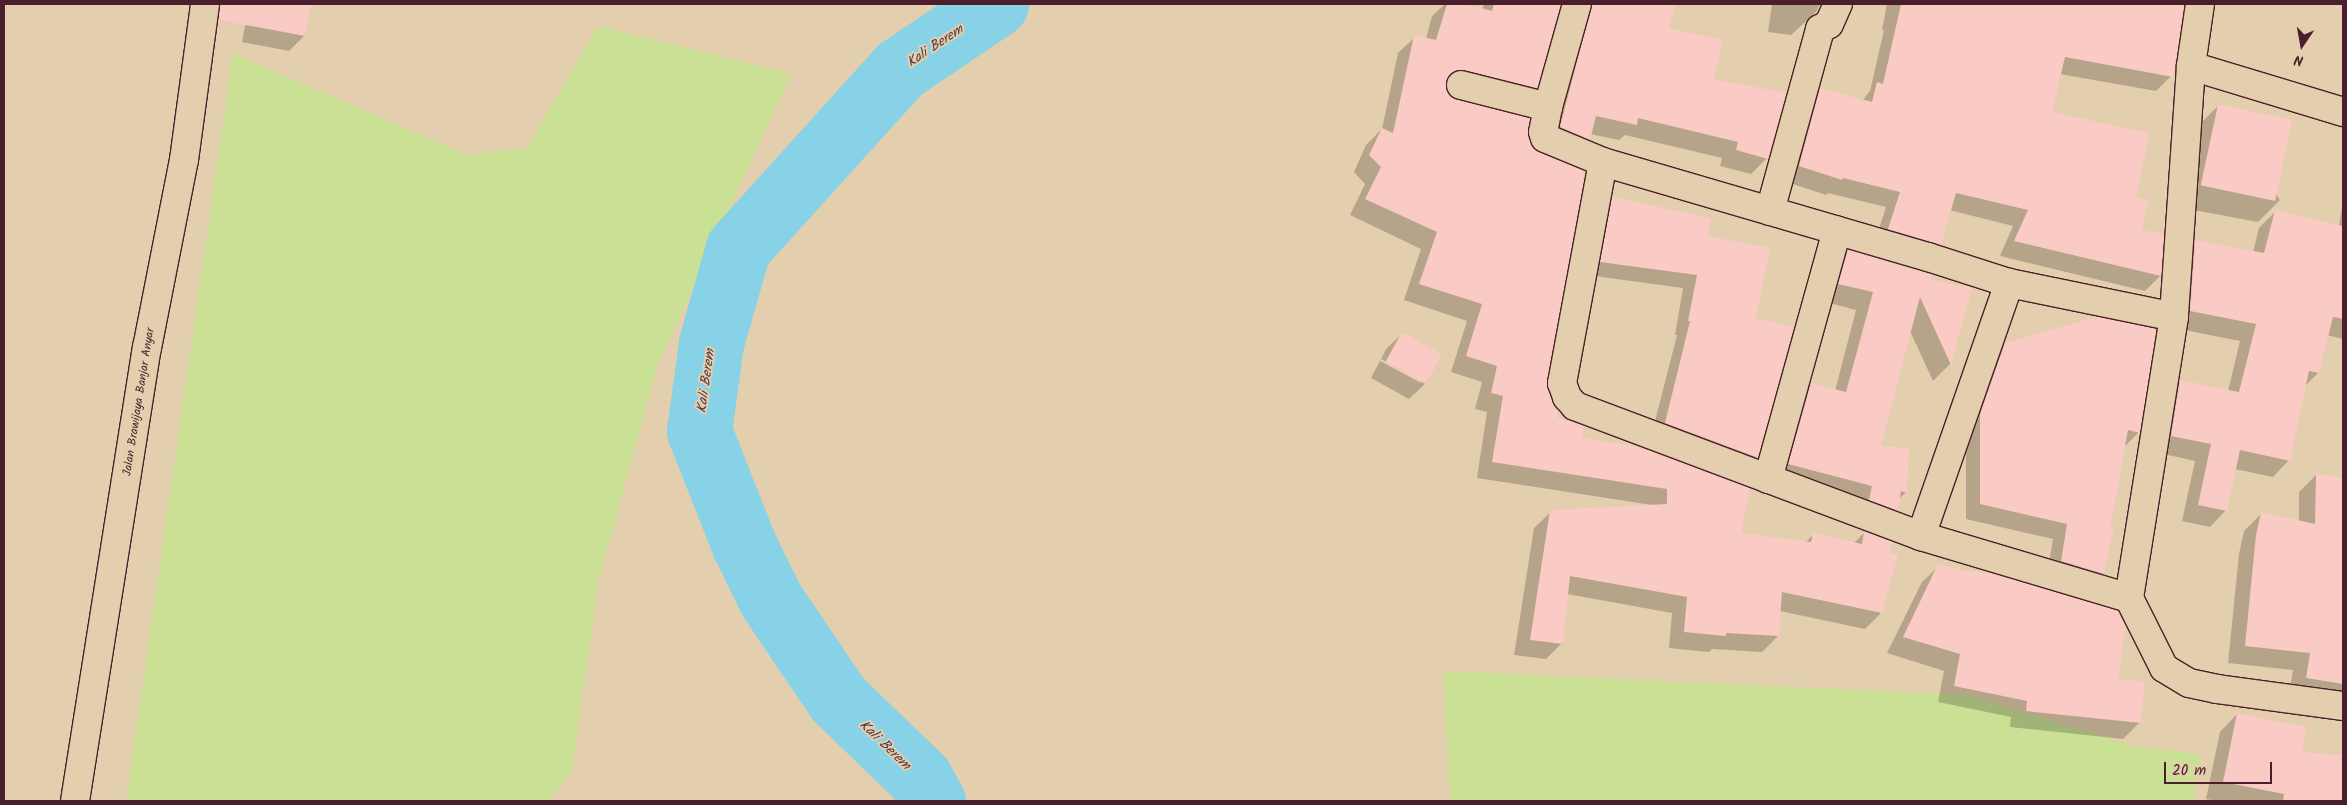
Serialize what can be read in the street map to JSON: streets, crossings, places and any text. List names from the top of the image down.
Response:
{
  "streets": {
    "street": ["Jalan Brawijaya Banjar Anyar"]
  },
  "water": ["Kali Berem"],
  "scale_bar": "20 m",
  "north": "bottom"
}
